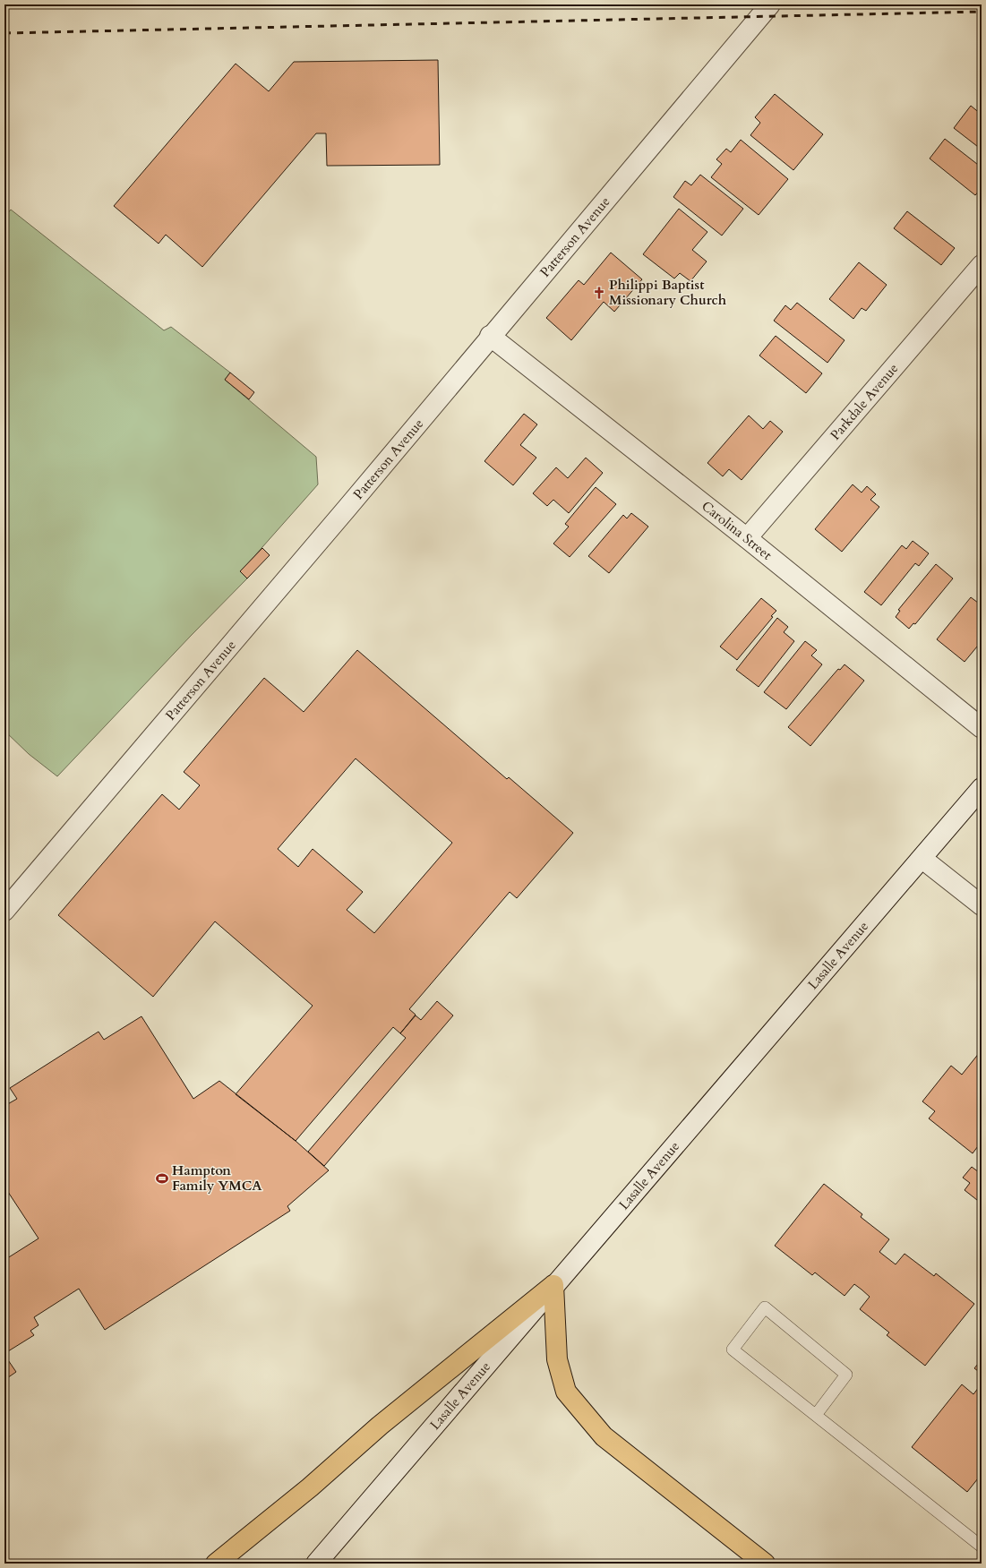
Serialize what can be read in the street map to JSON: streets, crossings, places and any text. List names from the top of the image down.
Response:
{
  "streets": {
    "street": [
      "Patterson Avenue",
      "Parkdale Avenue",
      "Carolina Street",
      "Lasalle Avenue"
    ]
  },
  "crossings": [
    ["Patterson Avenue", "Carolina Street"],
    ["Parkdale Avenue", "Carolina Street"]
  ],
  "places": {
    "church": ["Philippi Baptist Missionary Church"],
    "sports": ["Hampton Family YMCA"]
  }
}
